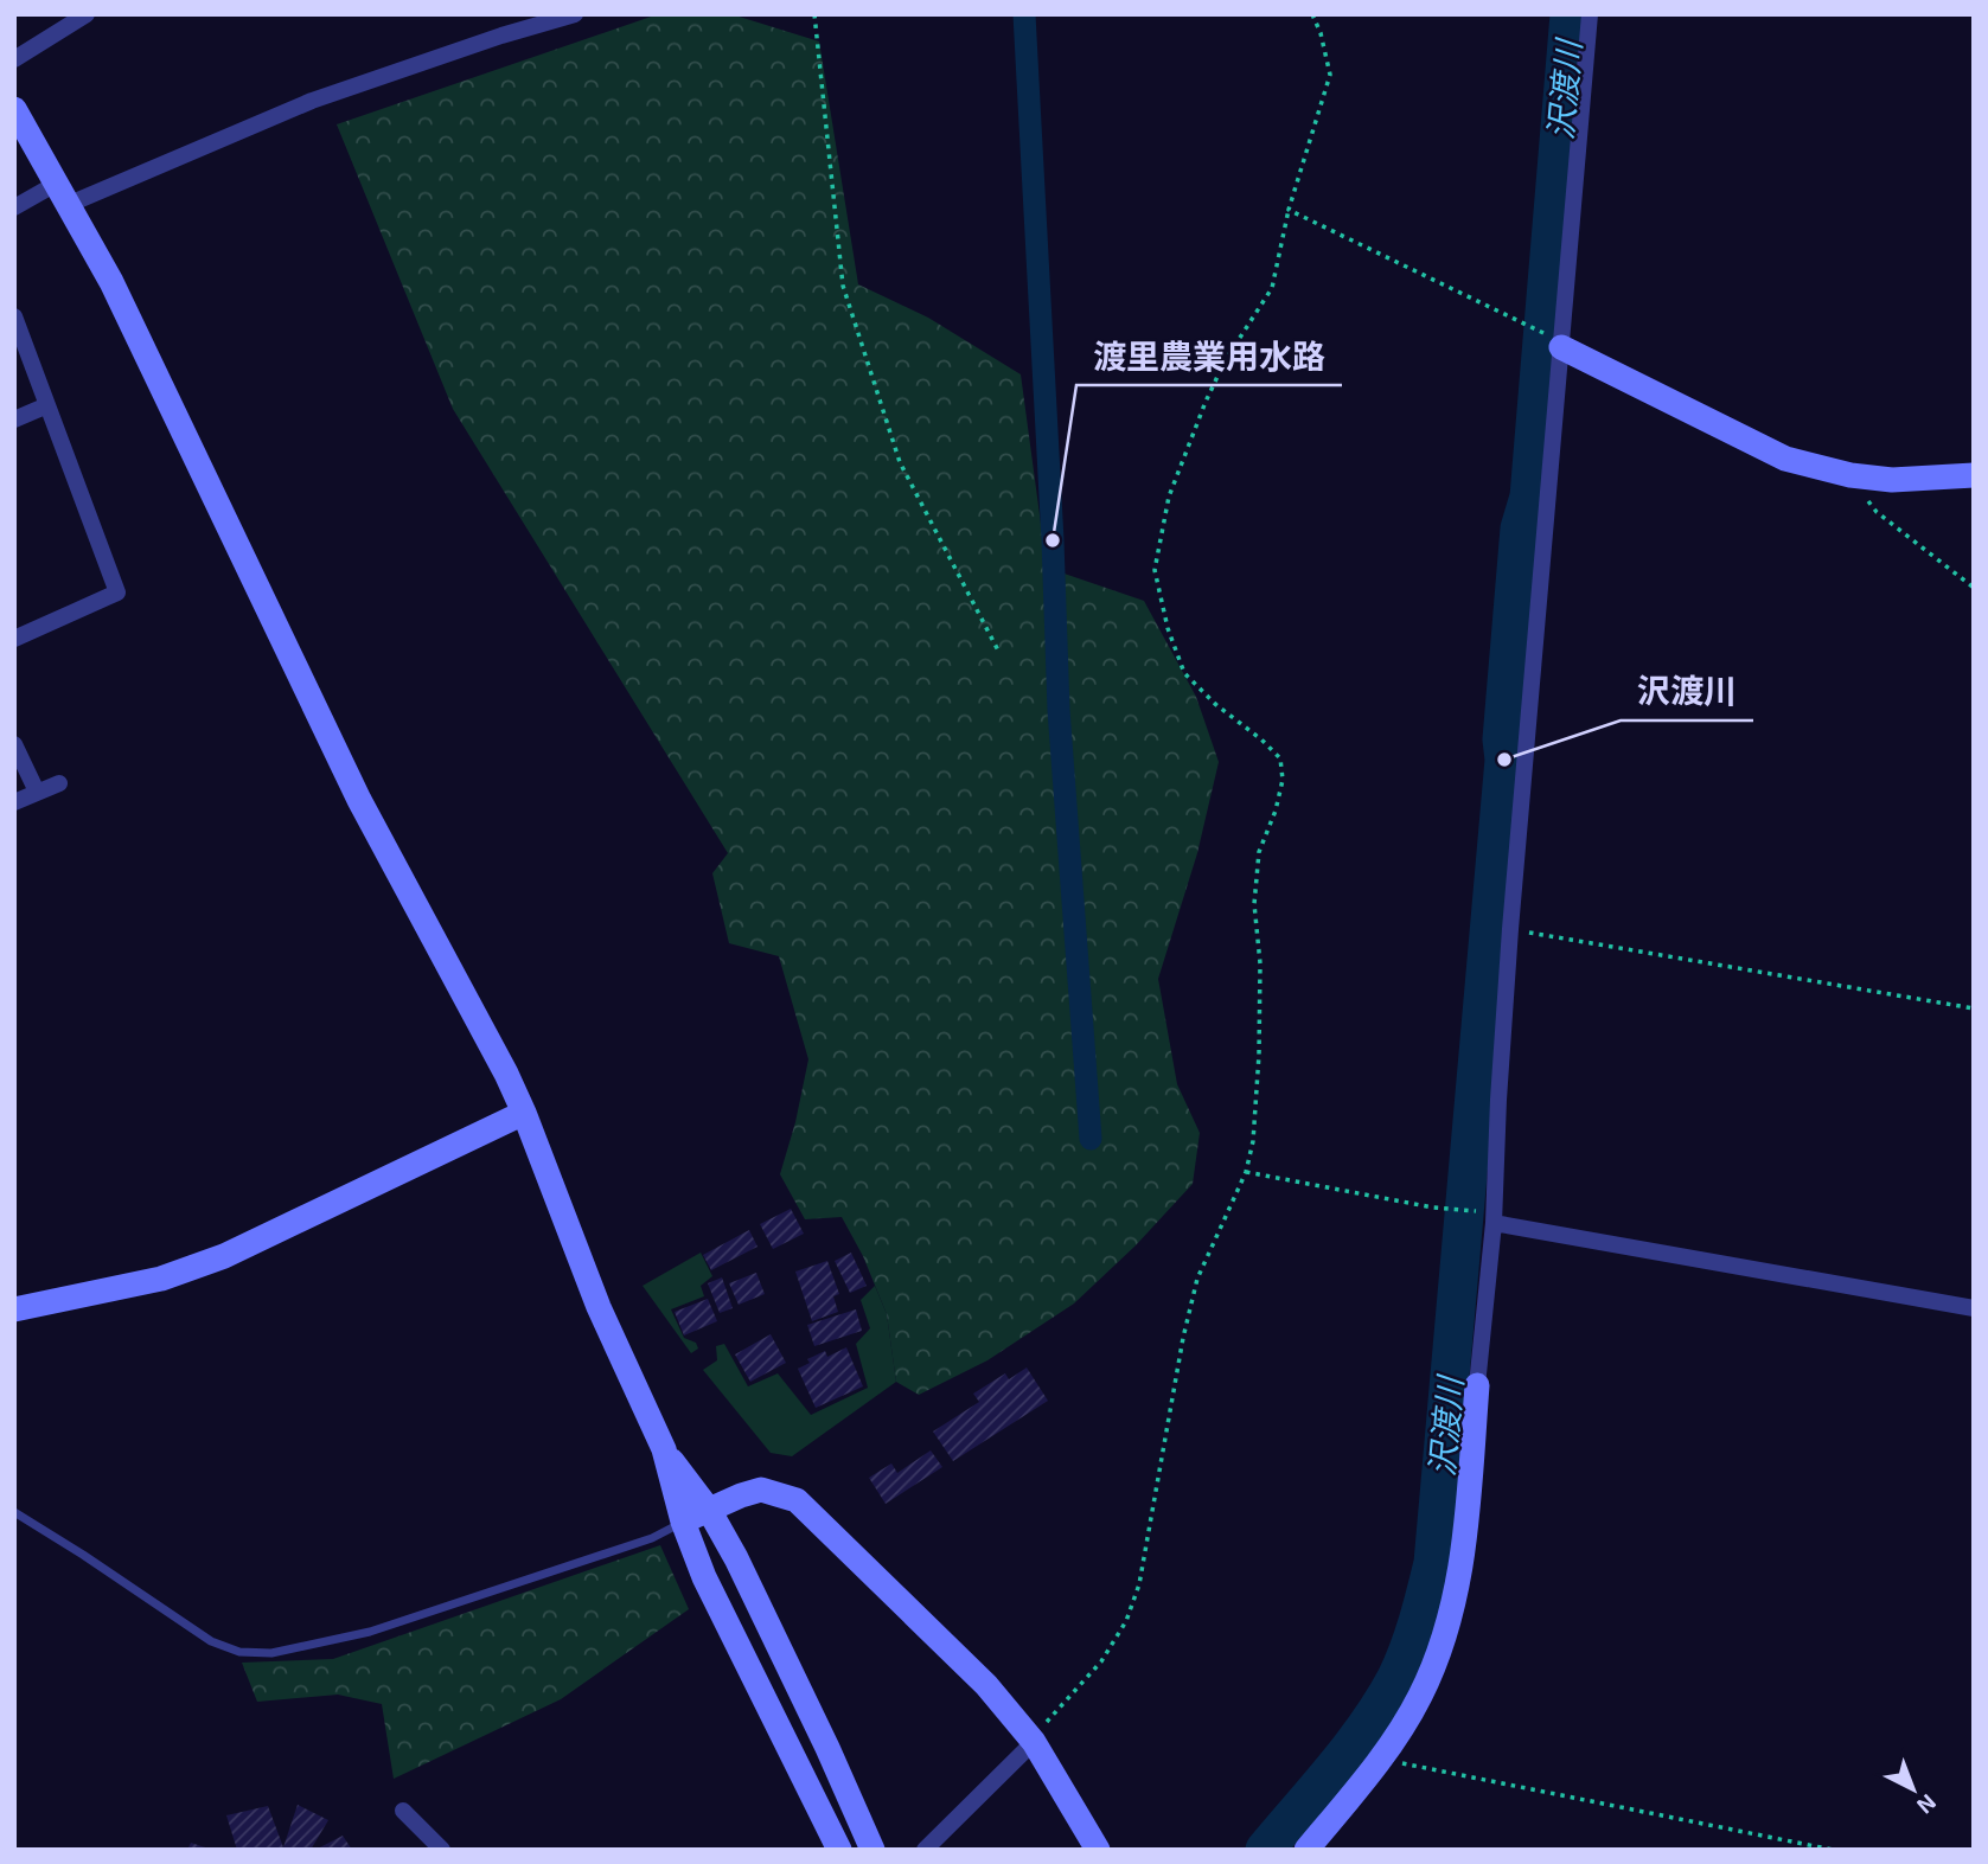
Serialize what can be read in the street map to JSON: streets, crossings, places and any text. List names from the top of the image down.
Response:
{
  "water": ["沢渡川"],
  "places": ["渡里農業用水路", "沢渡川"],
  "north": "bottom right"
}
